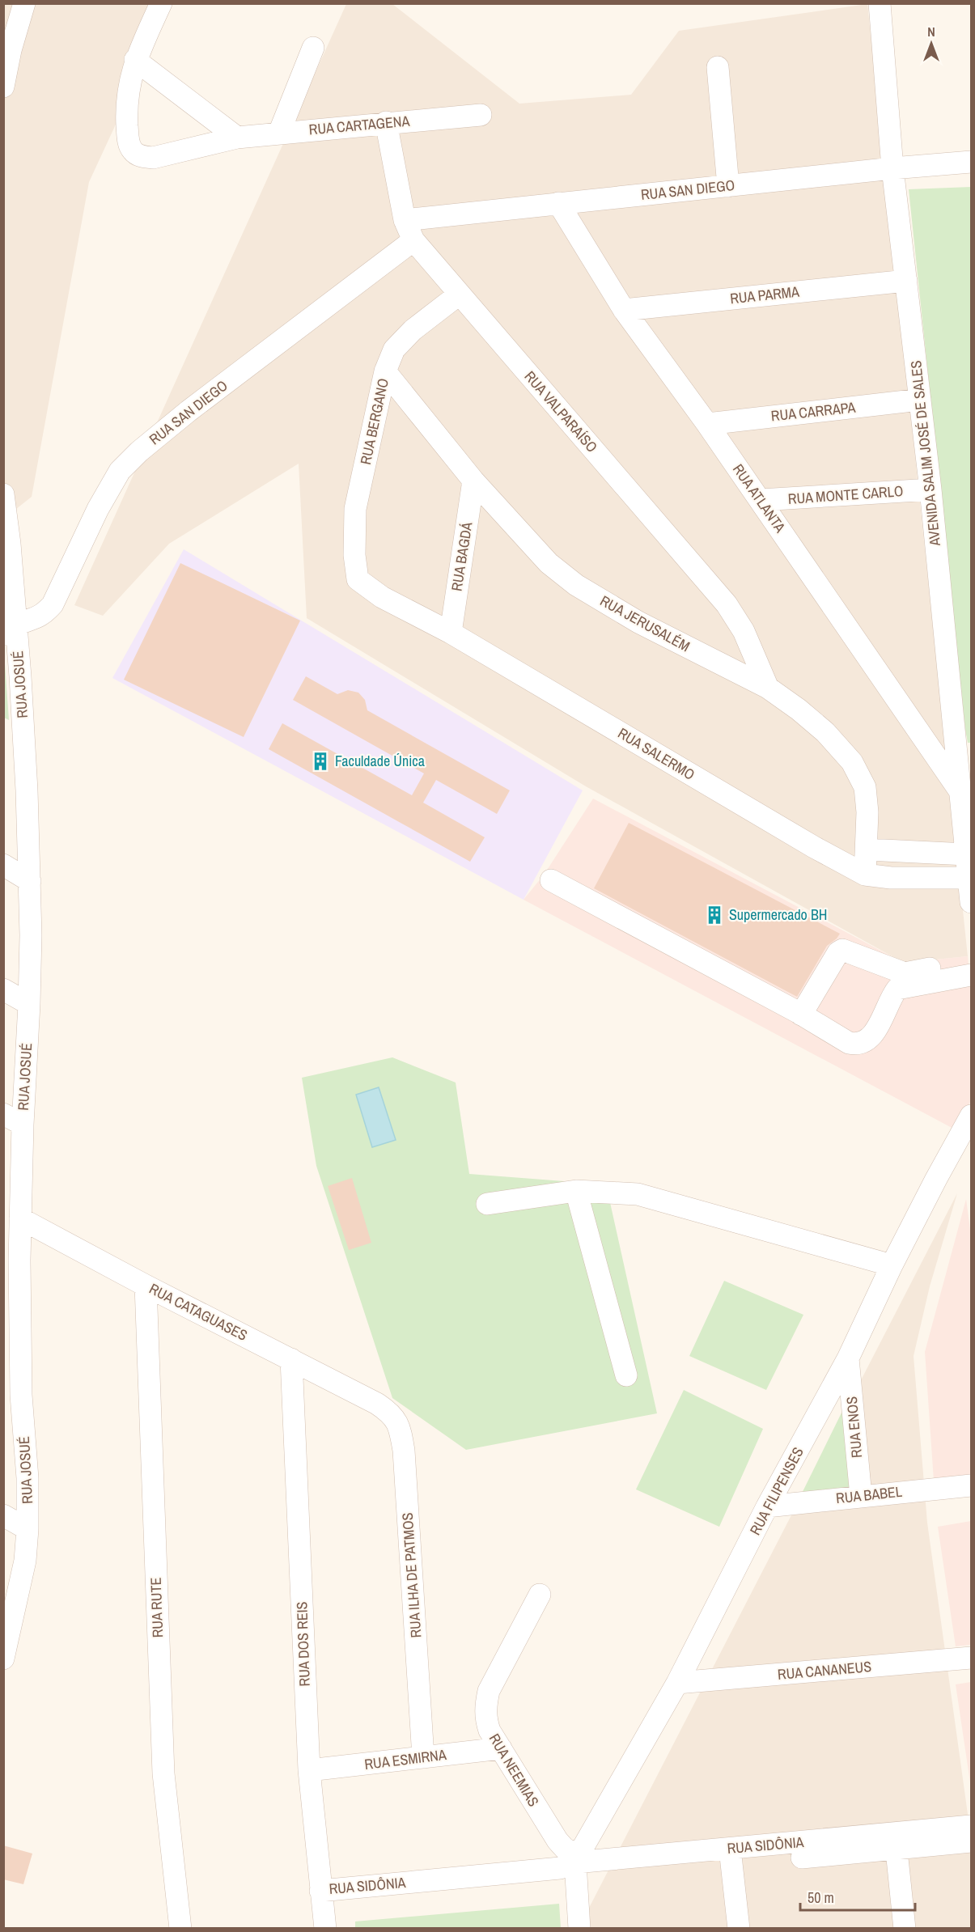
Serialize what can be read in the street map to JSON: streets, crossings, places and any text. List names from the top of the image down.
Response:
{
  "streets": {
    "street": [
      "RUA CARTAGENA",
      "RUA SAN DIEGO",
      "RUA PARMA",
      "RUA VALPARAÍSO",
      "RUA CARRAPA",
      "RUA BERGANO",
      "AVENIDA SALIM JOSÉ DE SALES",
      "RUA MONTE CARLO",
      "RUA ATLANTA",
      "RUA BAGDÁ",
      "RUA JERUSALÉM",
      "RUA JOSUÉ",
      "RUA SALERMO",
      "RUA CATAGUASES",
      "RUA ENOS",
      "RUA FILIPENSES",
      "RUA BABEL",
      "RUA ILHA DE PATMOS",
      "RUA RUTE",
      "RUA DOS REIS",
      "RUA CANANEUS",
      "RUA ESMIRNA",
      "RUA NEEMIAS",
      "RUA SIDÔNIA"
    ]
  },
  "crossings": [
    ["RUA CARTAGENA", "RUA VALPARAÍSO"],
    ["RUA SAN DIEGO", "RUA VALPARAÍSO"],
    ["RUA SAN DIEGO", "AVENIDA SALIM JOSÉ DE SALES"],
    ["RUA SAN DIEGO", "RUA ATLANTA"],
    ["RUA SAN DIEGO", "RUA JOSUÉ"],
    ["RUA PARMA", "AVENIDA SALIM JOSÉ DE SALES"],
    ["RUA PARMA", "RUA ATLANTA"],
    ["RUA VALPARAÍSO", "RUA BERGANO"],
    ["RUA VALPARAÍSO", "RUA JERUSALÉM"],
    ["RUA CARRAPA", "AVENIDA SALIM JOSÉ DE SALES"],
    ["RUA CARRAPA", "RUA ATLANTA"],
    ["RUA BERGANO", "RUA JERUSALÉM"],
    ["RUA BERGANO", "RUA SALERMO"],
    ["AVENIDA SALIM JOSÉ DE SALES", "RUA MONTE CARLO"],
    ["AVENIDA SALIM JOSÉ DE SALES", "RUA ATLANTA"],
    ["AVENIDA SALIM JOSÉ DE SALES", "RUA SALERMO"],
    ["RUA MONTE CARLO", "RUA ATLANTA"],
    ["RUA BAGDÁ", "RUA JERUSALÉM"],
    ["RUA BAGDÁ", "RUA SALERMO"],
    ["RUA JERUSALÉM", "RUA SALERMO"],
    ["RUA JOSUÉ", "RUA CATAGUASES"],
    ["RUA CATAGUASES", "RUA ILHA DE PATMOS"],
    ["RUA CATAGUASES", "RUA RUTE"],
    ["RUA CATAGUASES", "RUA DOS REIS"],
    ["RUA ENOS", "RUA FILIPENSES"],
    ["RUA ENOS", "RUA BABEL"],
    ["RUA FILIPENSES", "RUA BABEL"],
    ["RUA FILIPENSES", "RUA CANANEUS"],
    ["RUA FILIPENSES", "RUA NEEMIAS"],
    ["RUA FILIPENSES", "RUA SIDÔNIA"],
    ["RUA ILHA DE PATMOS", "RUA ESMIRNA"],
    ["RUA DOS REIS", "RUA ESMIRNA"],
    ["RUA DOS REIS", "RUA SIDÔNIA"],
    ["RUA ESMIRNA", "RUA NEEMIAS"],
    ["RUA NEEMIAS", "RUA SIDÔNIA"]
  ],
  "places": {
    "building": ["Faculdade Única", "Supermercado BH"]
  },
  "scale_bar": "50 m",
  "north": "top"
}
